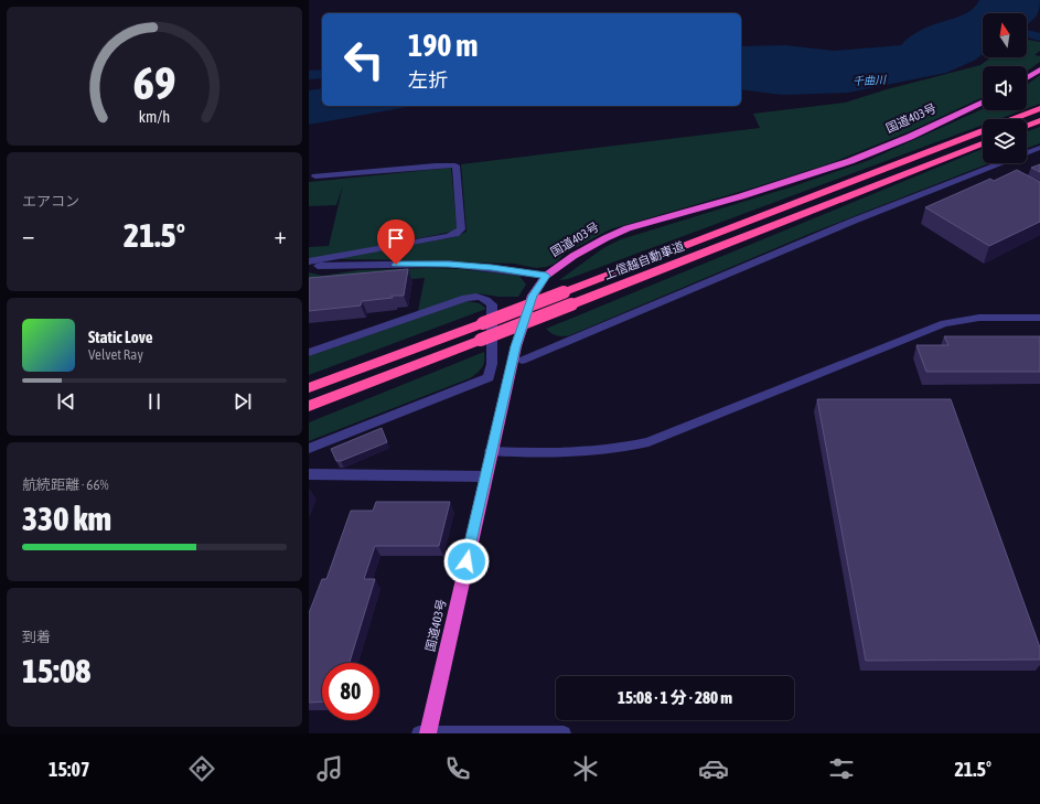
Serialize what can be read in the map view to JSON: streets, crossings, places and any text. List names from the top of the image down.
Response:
{
  "streets": {
    "highway": ["国道403号", "上信越自動車道"]
  },
  "water": ["千曲川"],
  "north": "top",
  "page": {
    "turn": ["190 m", "左折"],
    "tile": [
      "エアコン",
      ["航続距離 · 66%", "330 km"],
      ["到着", "15:08"]
    ],
    "heat": ["−", "21.5°", "+"],
    "song": ["Static Love", "Velvet Ray"],
    "limit": "80",
    "trip": "15:08 · 1 分 · 280 m",
    "tabs": ["15:07", "21.5°"],
    "gauge": ["69", "km/h"]
  }
}
